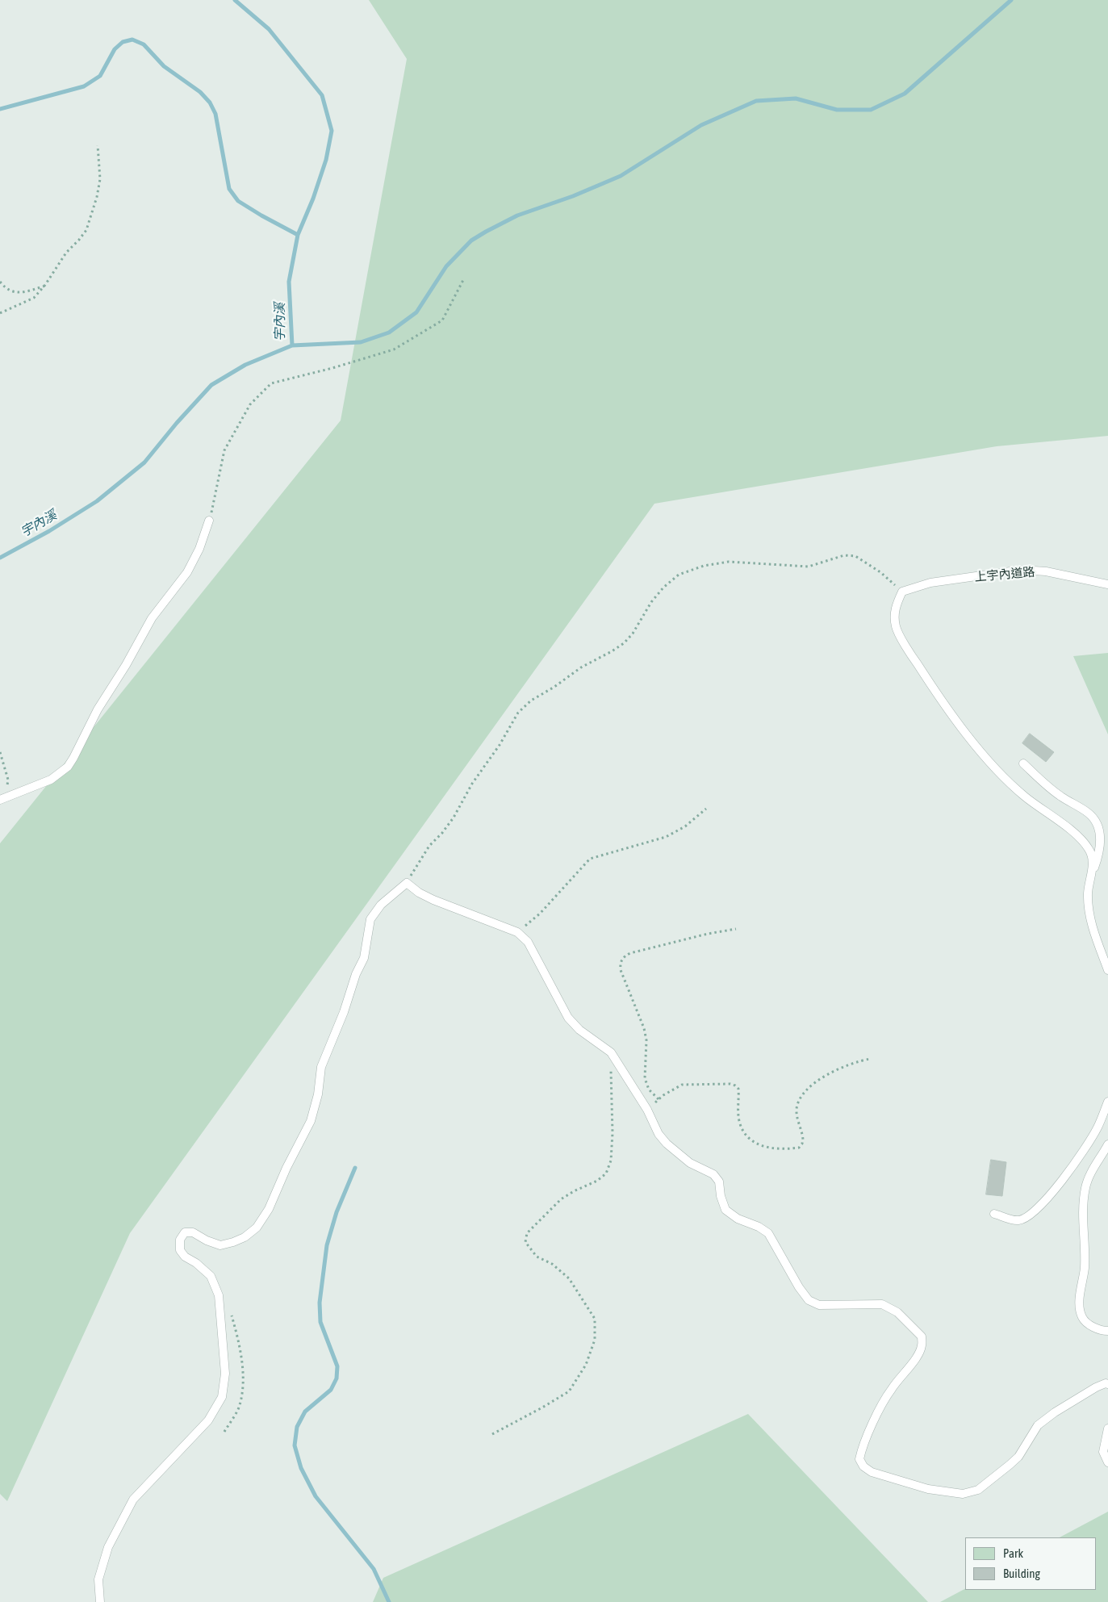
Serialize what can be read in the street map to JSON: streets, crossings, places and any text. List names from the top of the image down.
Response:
{
  "streets": {
    "lane": ["上宇內道路"]
  },
  "water": ["宇內溪"],
  "legend": ["Park", "Building"]
}
